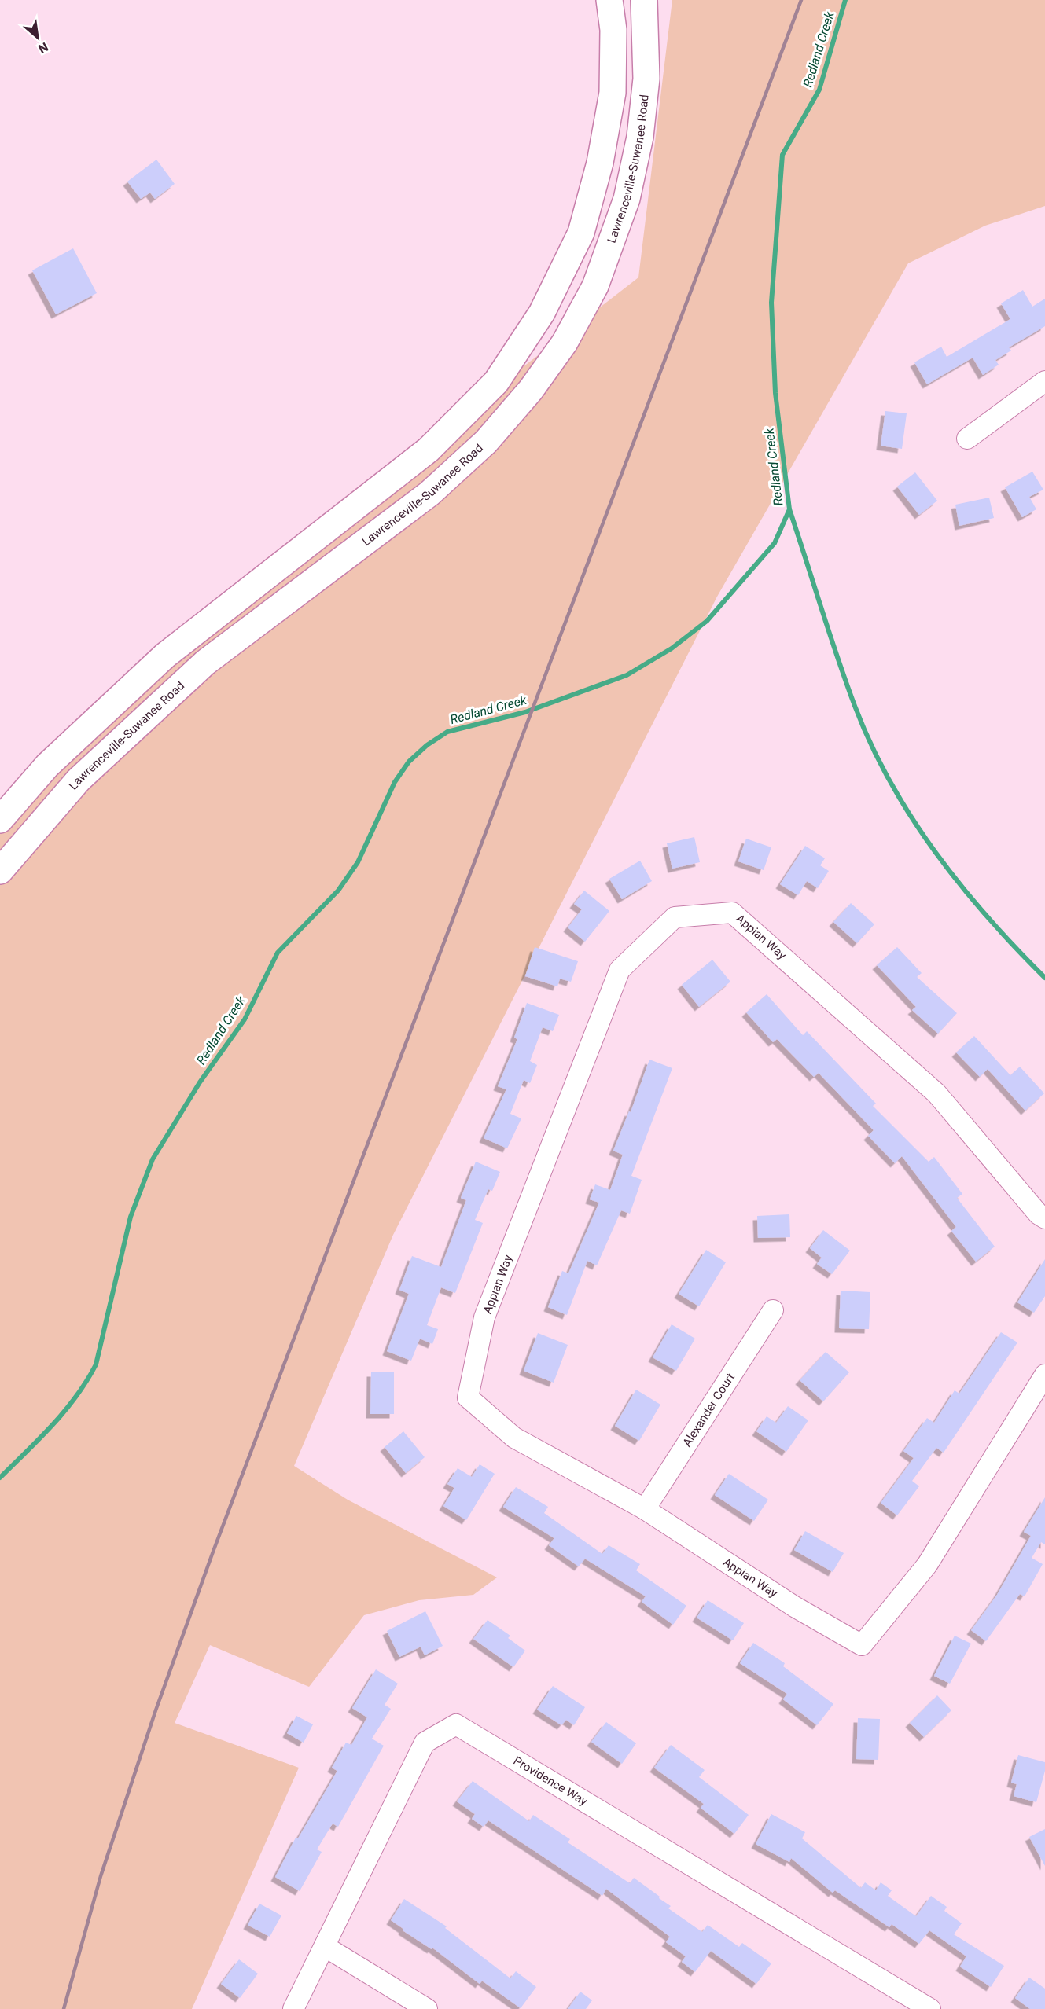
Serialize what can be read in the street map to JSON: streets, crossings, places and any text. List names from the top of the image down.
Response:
{
  "streets": {
    "main road": ["Lawrenceville-Suwanee Road"],
    "street": ["Appian Way", "Alexander Court", "Providence Way"]
  },
  "crossings": [
    ["Appian Way", "Alexander Court"]
  ],
  "water": ["Redland Creek"],
  "north": "bottom right"
}
